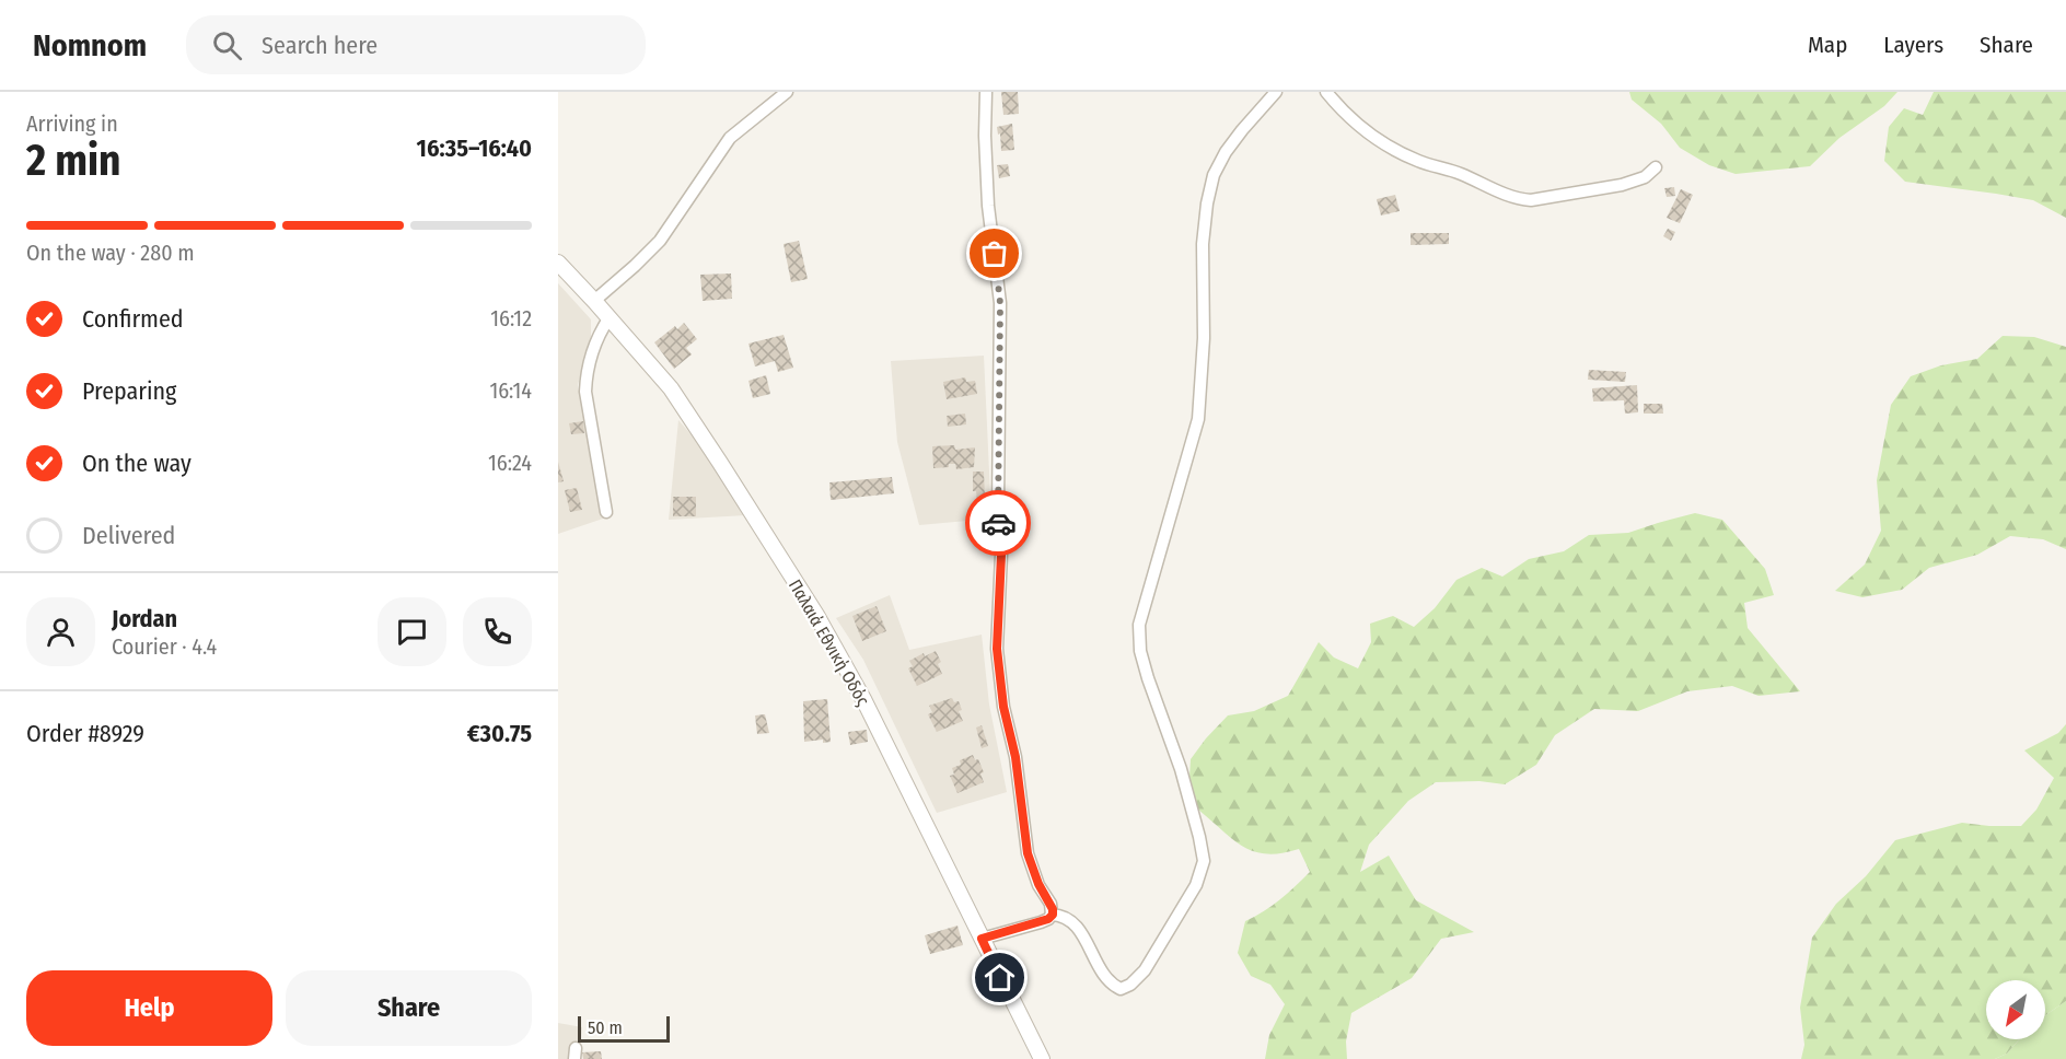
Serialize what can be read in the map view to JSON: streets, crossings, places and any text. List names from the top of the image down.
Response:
{
  "streets": {
    "street": ["Παλαιά Εθνική Οδός"]
  },
  "scale_bar": "50 m",
  "north": "bottom left",
  "page": {
    "header": "Nomnom",
    "search": "Search here",
    "nav": ["Map", "Layers", "Share"],
    "heading": ["2 min", "Arriving in", "16:35–16:40"],
    "panel": [
      "Jordan",
      "Courier · 4.4",
      "Order #8929",
      "€30.75"
    ],
    "bar": "On the way · 280 m",
    "list": [
      ["Confirmed", "16:12"],
      ["Preparing", "16:14"],
      ["On the way", "16:24"],
      "Delivered"
    ],
    "buttons": ["Help", "Share"],
    "scale": "50 m"
  }
}
